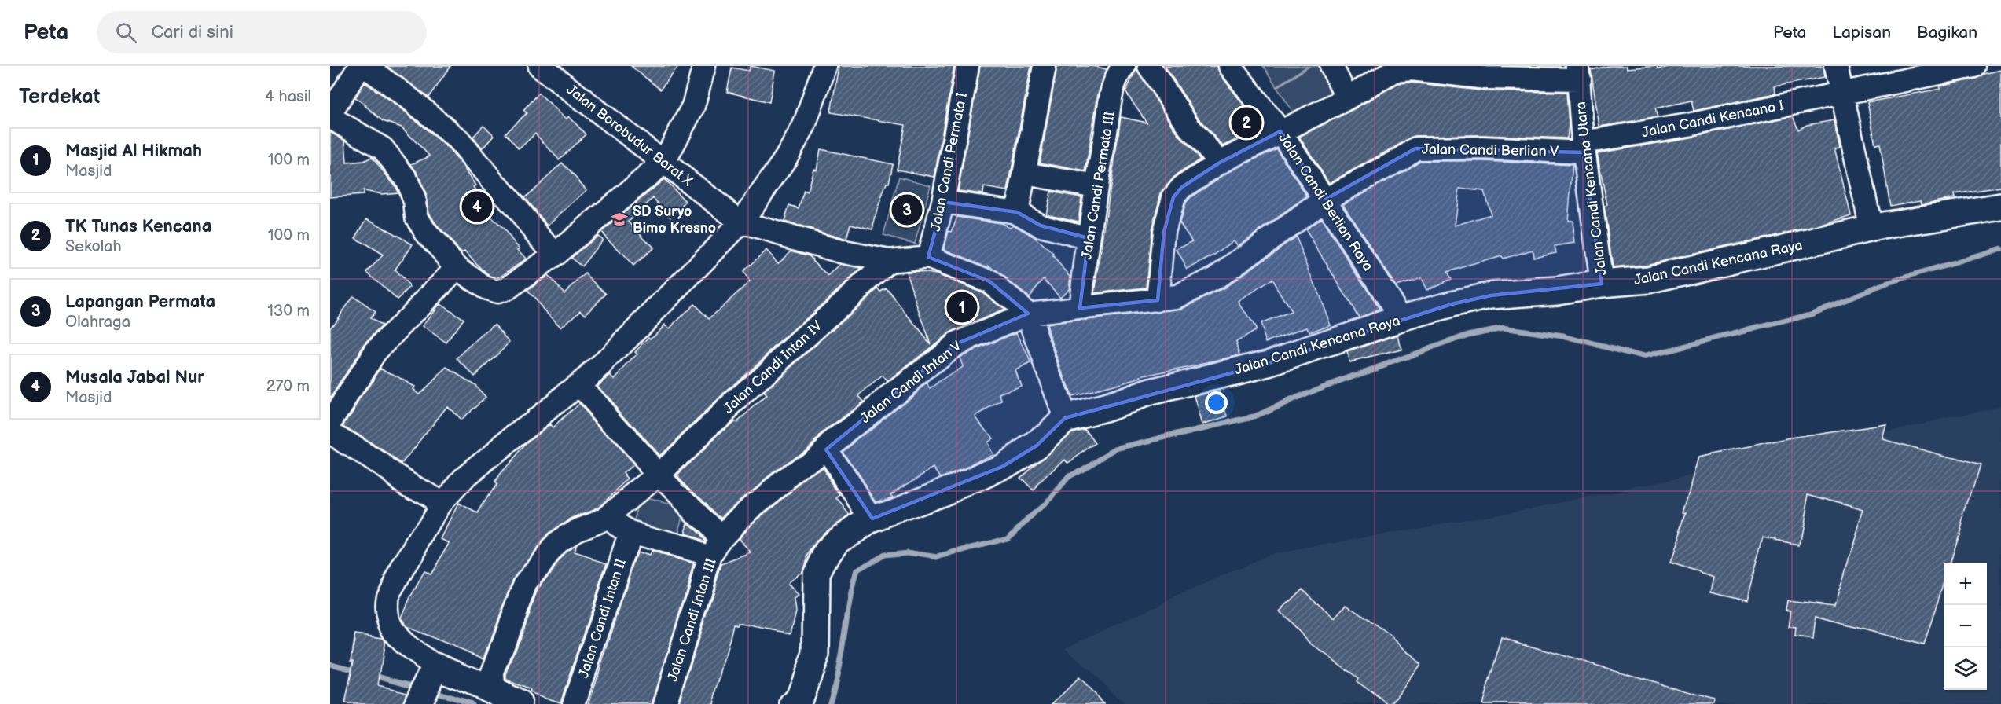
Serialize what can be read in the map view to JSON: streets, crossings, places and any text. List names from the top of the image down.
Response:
{
  "streets": {
    "street": [
      "Jalan Candi Kencana I",
      "Jalan Borobudur Barat X",
      "Jalan Candi Berlian V",
      "Jalan Candi Permata I",
      "Jalan Candi Permata III",
      "Jalan Candi Kencana Utara",
      "Jalan Candi Berlian Raya",
      "Jalan Candi Kencana Raya",
      "Jalan Candi Intan IV",
      "Jalan Candi Intan V",
      "Jalan Candi Intan II",
      "Jalan Candi Intan III"
    ]
  },
  "crossings": [
    ["Jalan Candi Kencana I", "Jalan Candi Berlian V"],
    ["Jalan Candi Kencana I", "Jalan Candi Kencana Utara"],
    ["Jalan Candi Berlian V", "Jalan Candi Kencana Utara"],
    ["Jalan Candi Berlian V", "Jalan Candi Berlian Raya"],
    ["Jalan Candi Berlian V", "Jalan Candi Intan V"],
    ["Jalan Candi Permata III", "Jalan Candi Intan V"],
    ["Jalan Candi Kencana Utara", "Jalan Candi Kencana Raya"],
    ["Jalan Candi Berlian Raya", "Jalan Candi Kencana Raya"],
    ["Jalan Candi Intan V", "Jalan Candi Intan III"]
  ],
  "places": {
    "school or university": ["SD Suryo Bimo Kresno"]
  },
  "page": {
    "header": "Peta",
    "search": "Cari di sini",
    "nav": ["Peta", "Lapisan", "Bagikan"],
    "heading": ["Terdekat", "4 hasil"],
    "pins": [
      "2",
      "4",
      "3",
      "1"
    ],
    "list": [
      {
        "mark": "1",
        "name": "Masjid Al Hikmah",
        "note": "Masjid",
        "value": "100 m"
      },
      {
        "mark": "2",
        "name": "TK Tunas Kencana",
        "note": "Sekolah",
        "value": "100 m"
      },
      {
        "mark": "3",
        "name": "Lapangan Permata",
        "note": "Olahraga",
        "value": "130 m"
      },
      {
        "mark": "4",
        "name": "Musala Jabal Nur",
        "note": "Masjid",
        "value": "270 m"
      }
    ],
    "map_buttons": ["+", "−"]
  }
}
